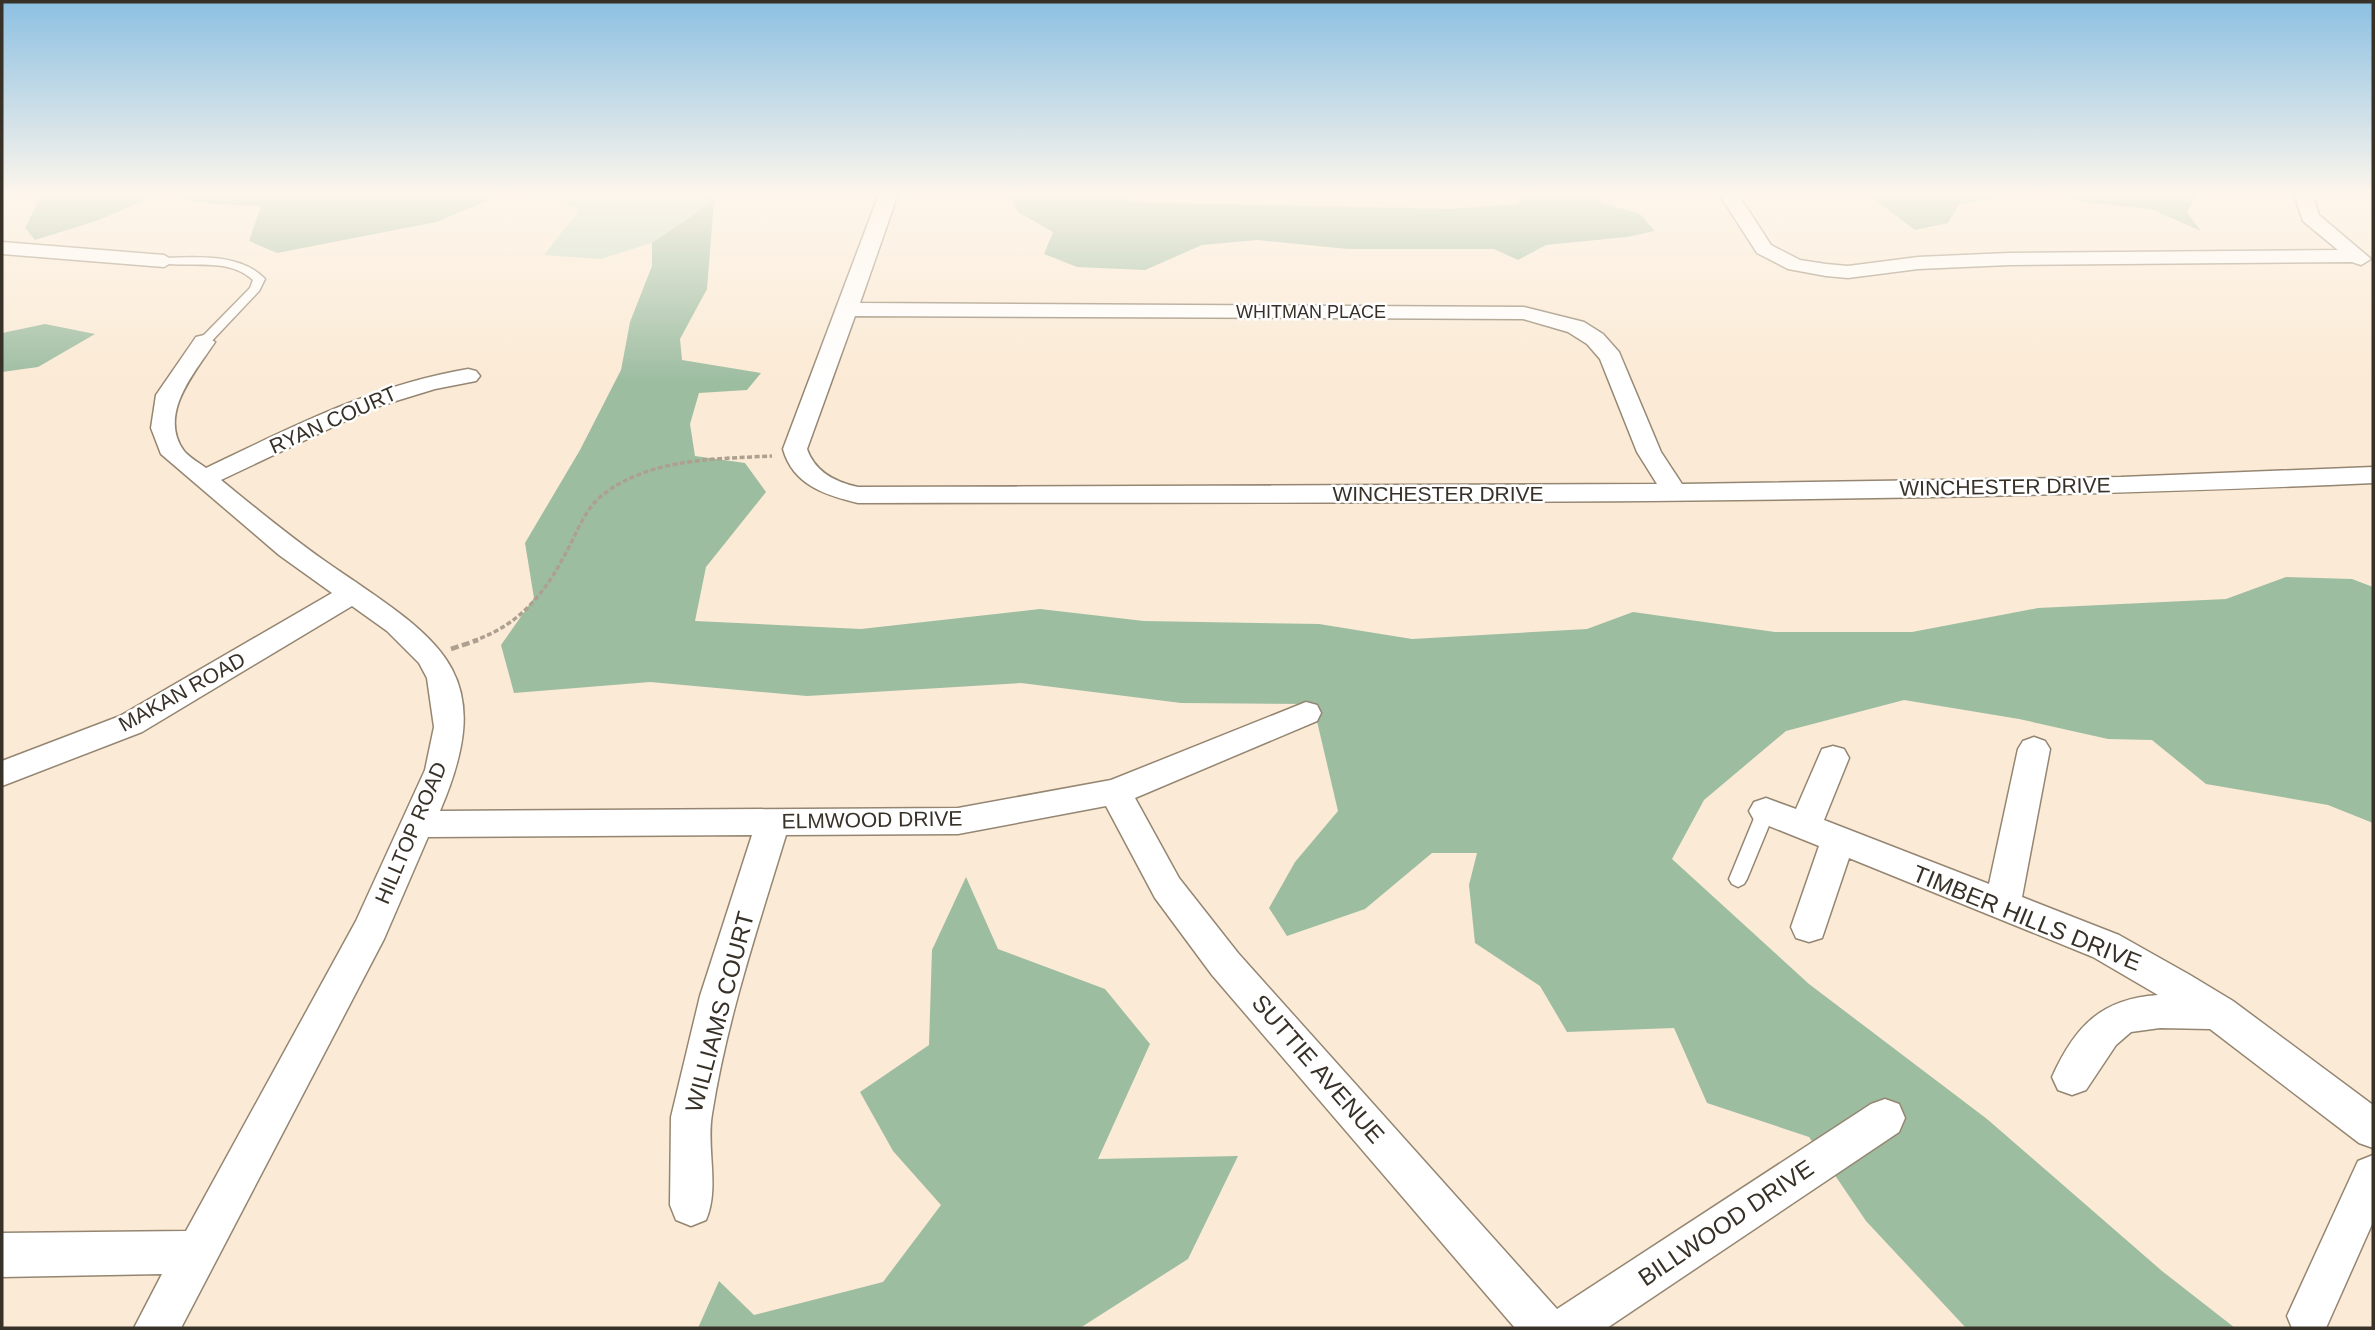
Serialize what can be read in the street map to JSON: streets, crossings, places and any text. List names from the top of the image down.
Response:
{
  "streets": {
    "street": [
      "WHITMAN PLACE",
      "RYAN COURT",
      "WINCHESTER DRIVE",
      "MAKAN ROAD",
      "ELMWOOD DRIVE",
      "HILLTOP ROAD",
      "TIMBER HILLS DRIVE",
      "WILLIAMS COURT",
      "SUTTIE AVENUE",
      "BILLWOOD DRIVE"
    ]
  },
  "crossings": [
    ["WHITMAN PLACE", "WINCHESTER DRIVE"],
    ["RYAN COURT", "HILLTOP ROAD"],
    ["MAKAN ROAD", "HILLTOP ROAD"],
    ["ELMWOOD DRIVE", "HILLTOP ROAD"],
    ["ELMWOOD DRIVE", "WILLIAMS COURT"],
    ["ELMWOOD DRIVE", "SUTTIE AVENUE"]
  ]
}
